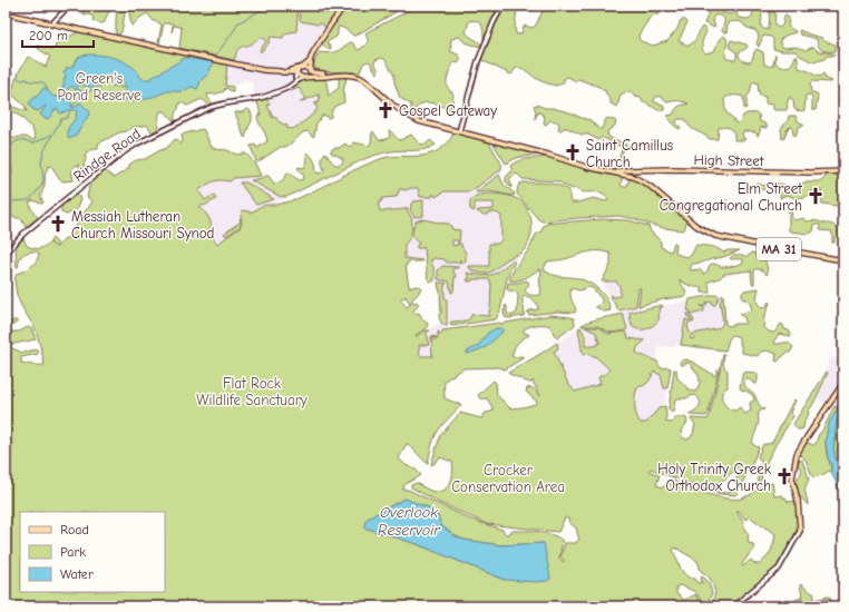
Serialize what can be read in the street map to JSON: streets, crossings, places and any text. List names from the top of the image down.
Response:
{
  "streets": {
    "main road": ["High Street", "MA 31"],
    "street": ["Rindge Road"]
  },
  "crossings": [
    ["Rindge Road", "MA 31"],
    ["High Street", "MA 31"]
  ],
  "water": ["Overlook Reservoir"],
  "parks": ["Green's Pond Reserve", "Flat Rock Wildlife Sanctuary", "Crocker Conservation Area"],
  "places": {
    "church": [
      "Gospel Gateway",
      "Saint Camillus Church",
      "Elm Street Congregational Church",
      "Messiah Lutheran Church Missouri Synod",
      "Holy Trinity Greek Orthodox Church"
    ]
  },
  "legend": ["Road", "Park", "Water"],
  "scale_bar": "200 m"
}
